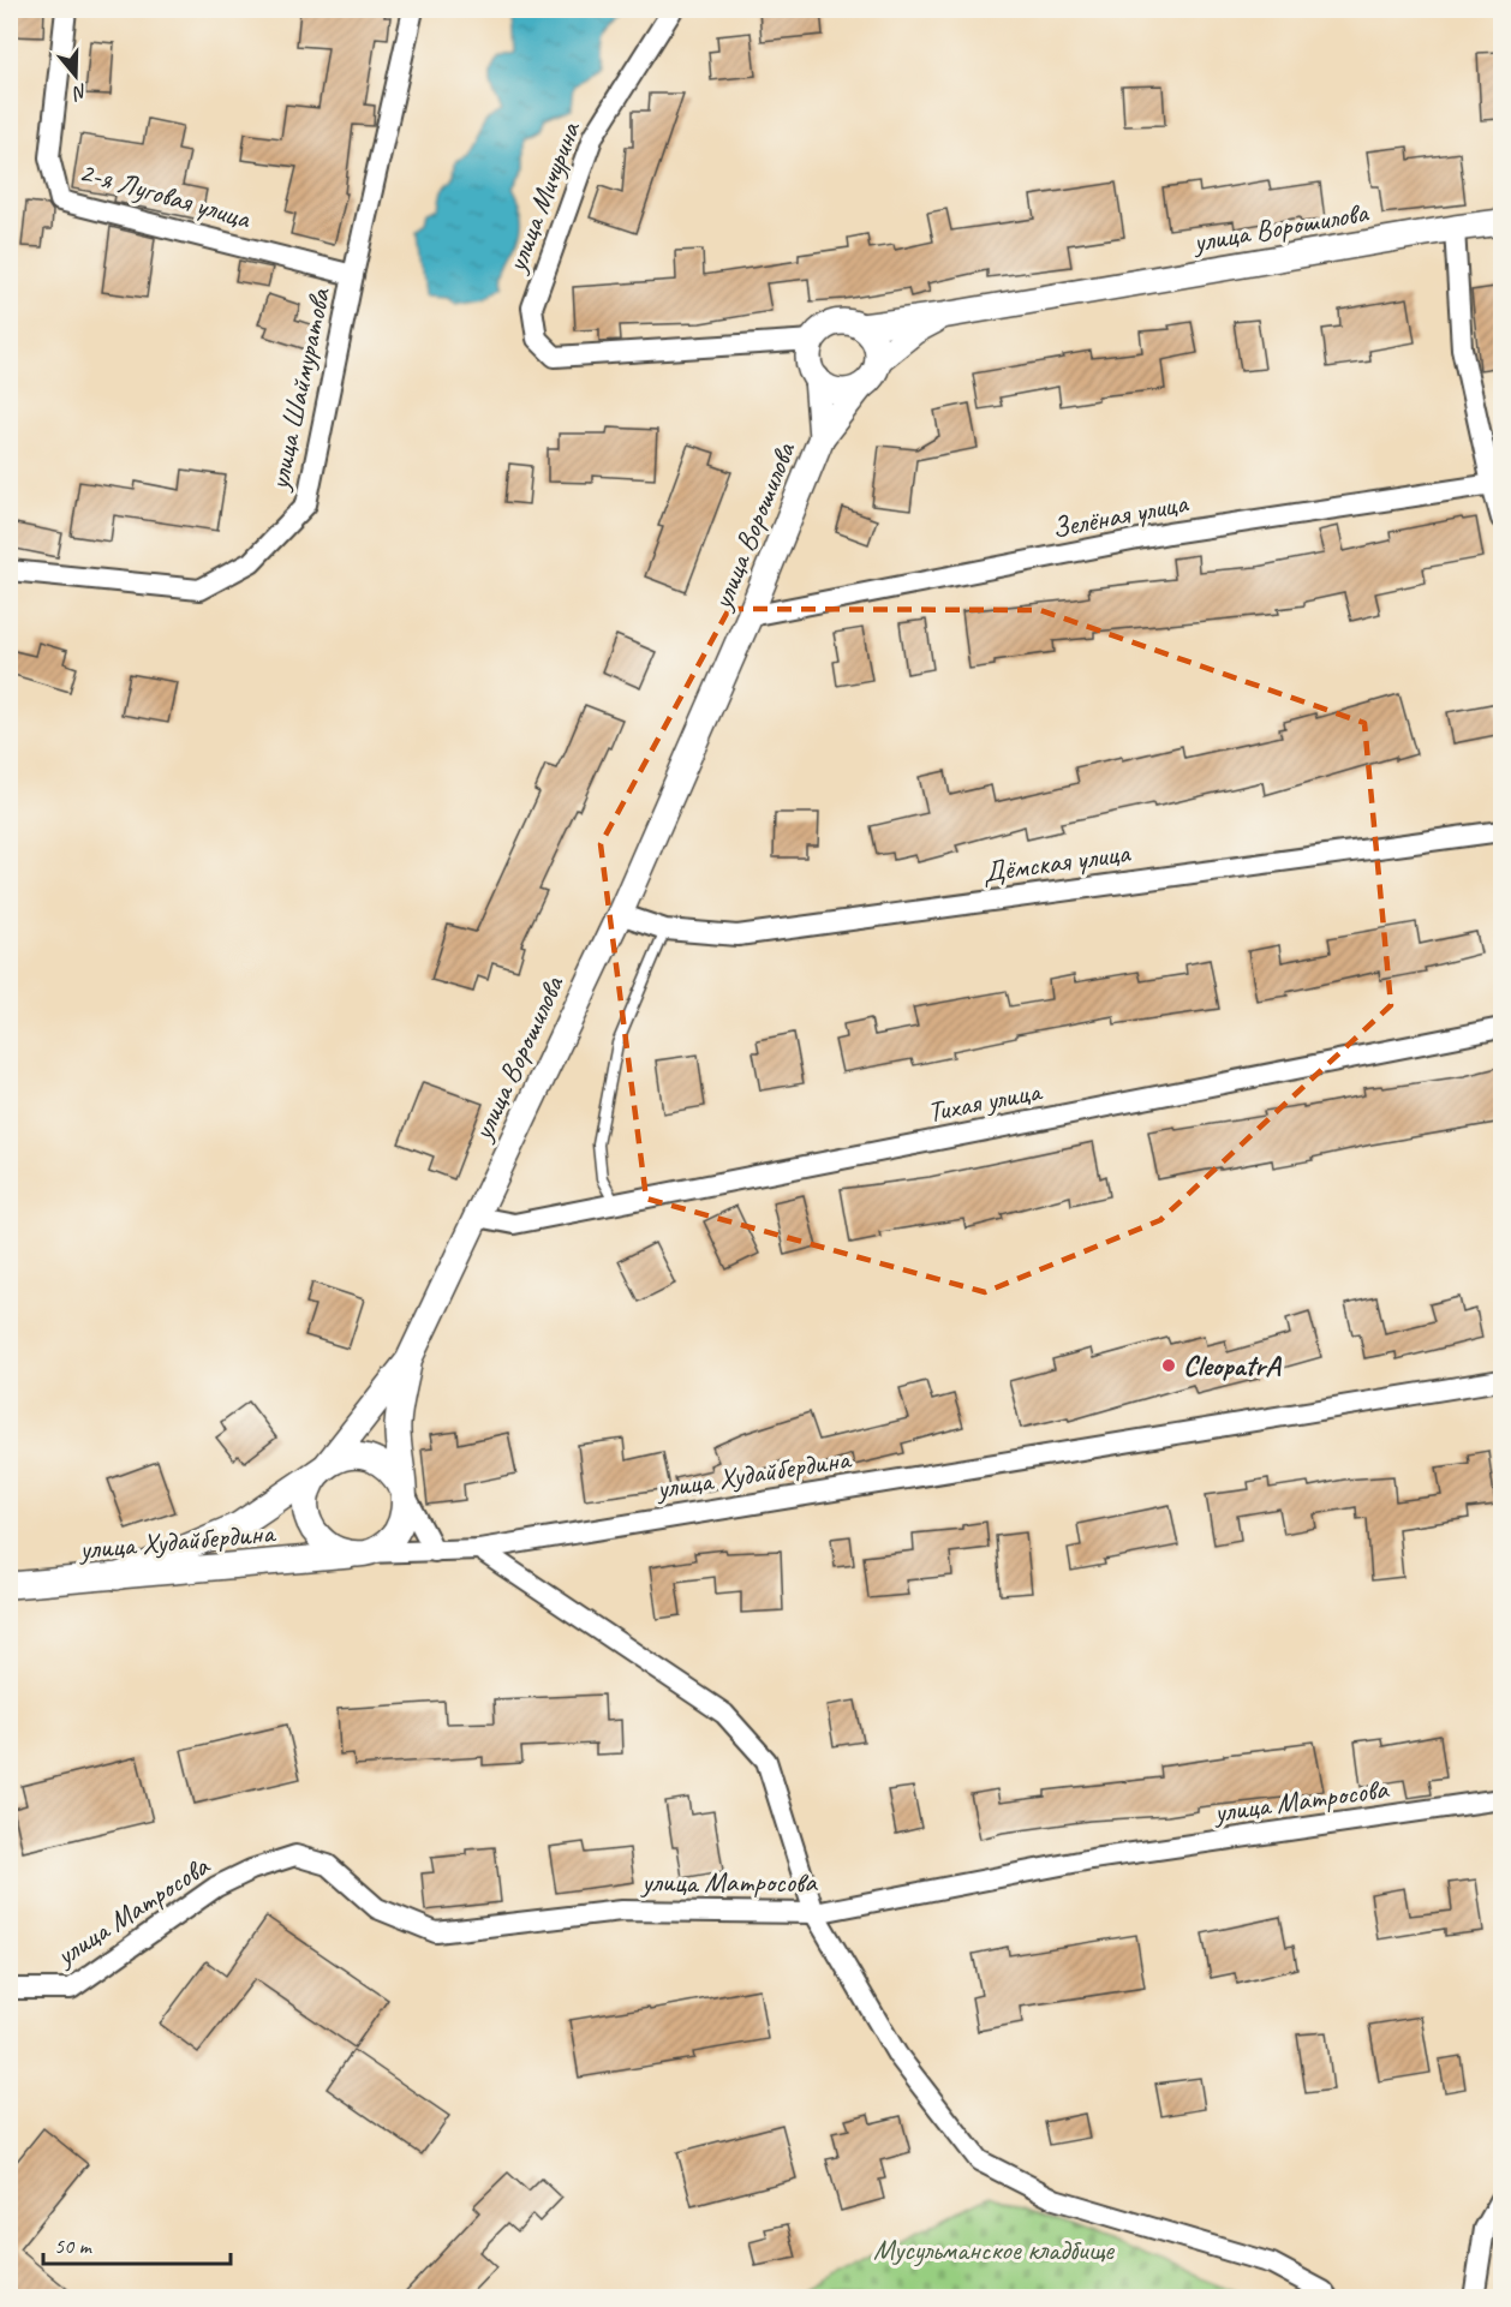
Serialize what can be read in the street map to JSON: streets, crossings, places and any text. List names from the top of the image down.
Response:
{
  "streets": {
    "street": [
      "2-я Луговая улица",
      "улица Мичурина",
      "улица Ворошилова",
      "улица Шаймуратова",
      "Зелёная улица",
      "Дёмская улица",
      "Тихая улица",
      "улица Худайбердина",
      "улица Матросова"
    ]
  },
  "crossings": [
    ["2-я Луговая улица", "улица Шаймуратова"],
    ["улица Мичурина", "улица Ворошилова"],
    ["улица Ворошилова", "Зелёная улица"],
    ["улица Ворошилова", "Дёмская улица"],
    ["улица Ворошилова", "Тихая улица"],
    ["улица Ворошилова", "улица Худайбердина"]
  ],
  "parks": ["Мусульманское кладбище"],
  "places": ["CleopatrA"],
  "scale_bar": "50 m",
  "north": "bottom"
}
